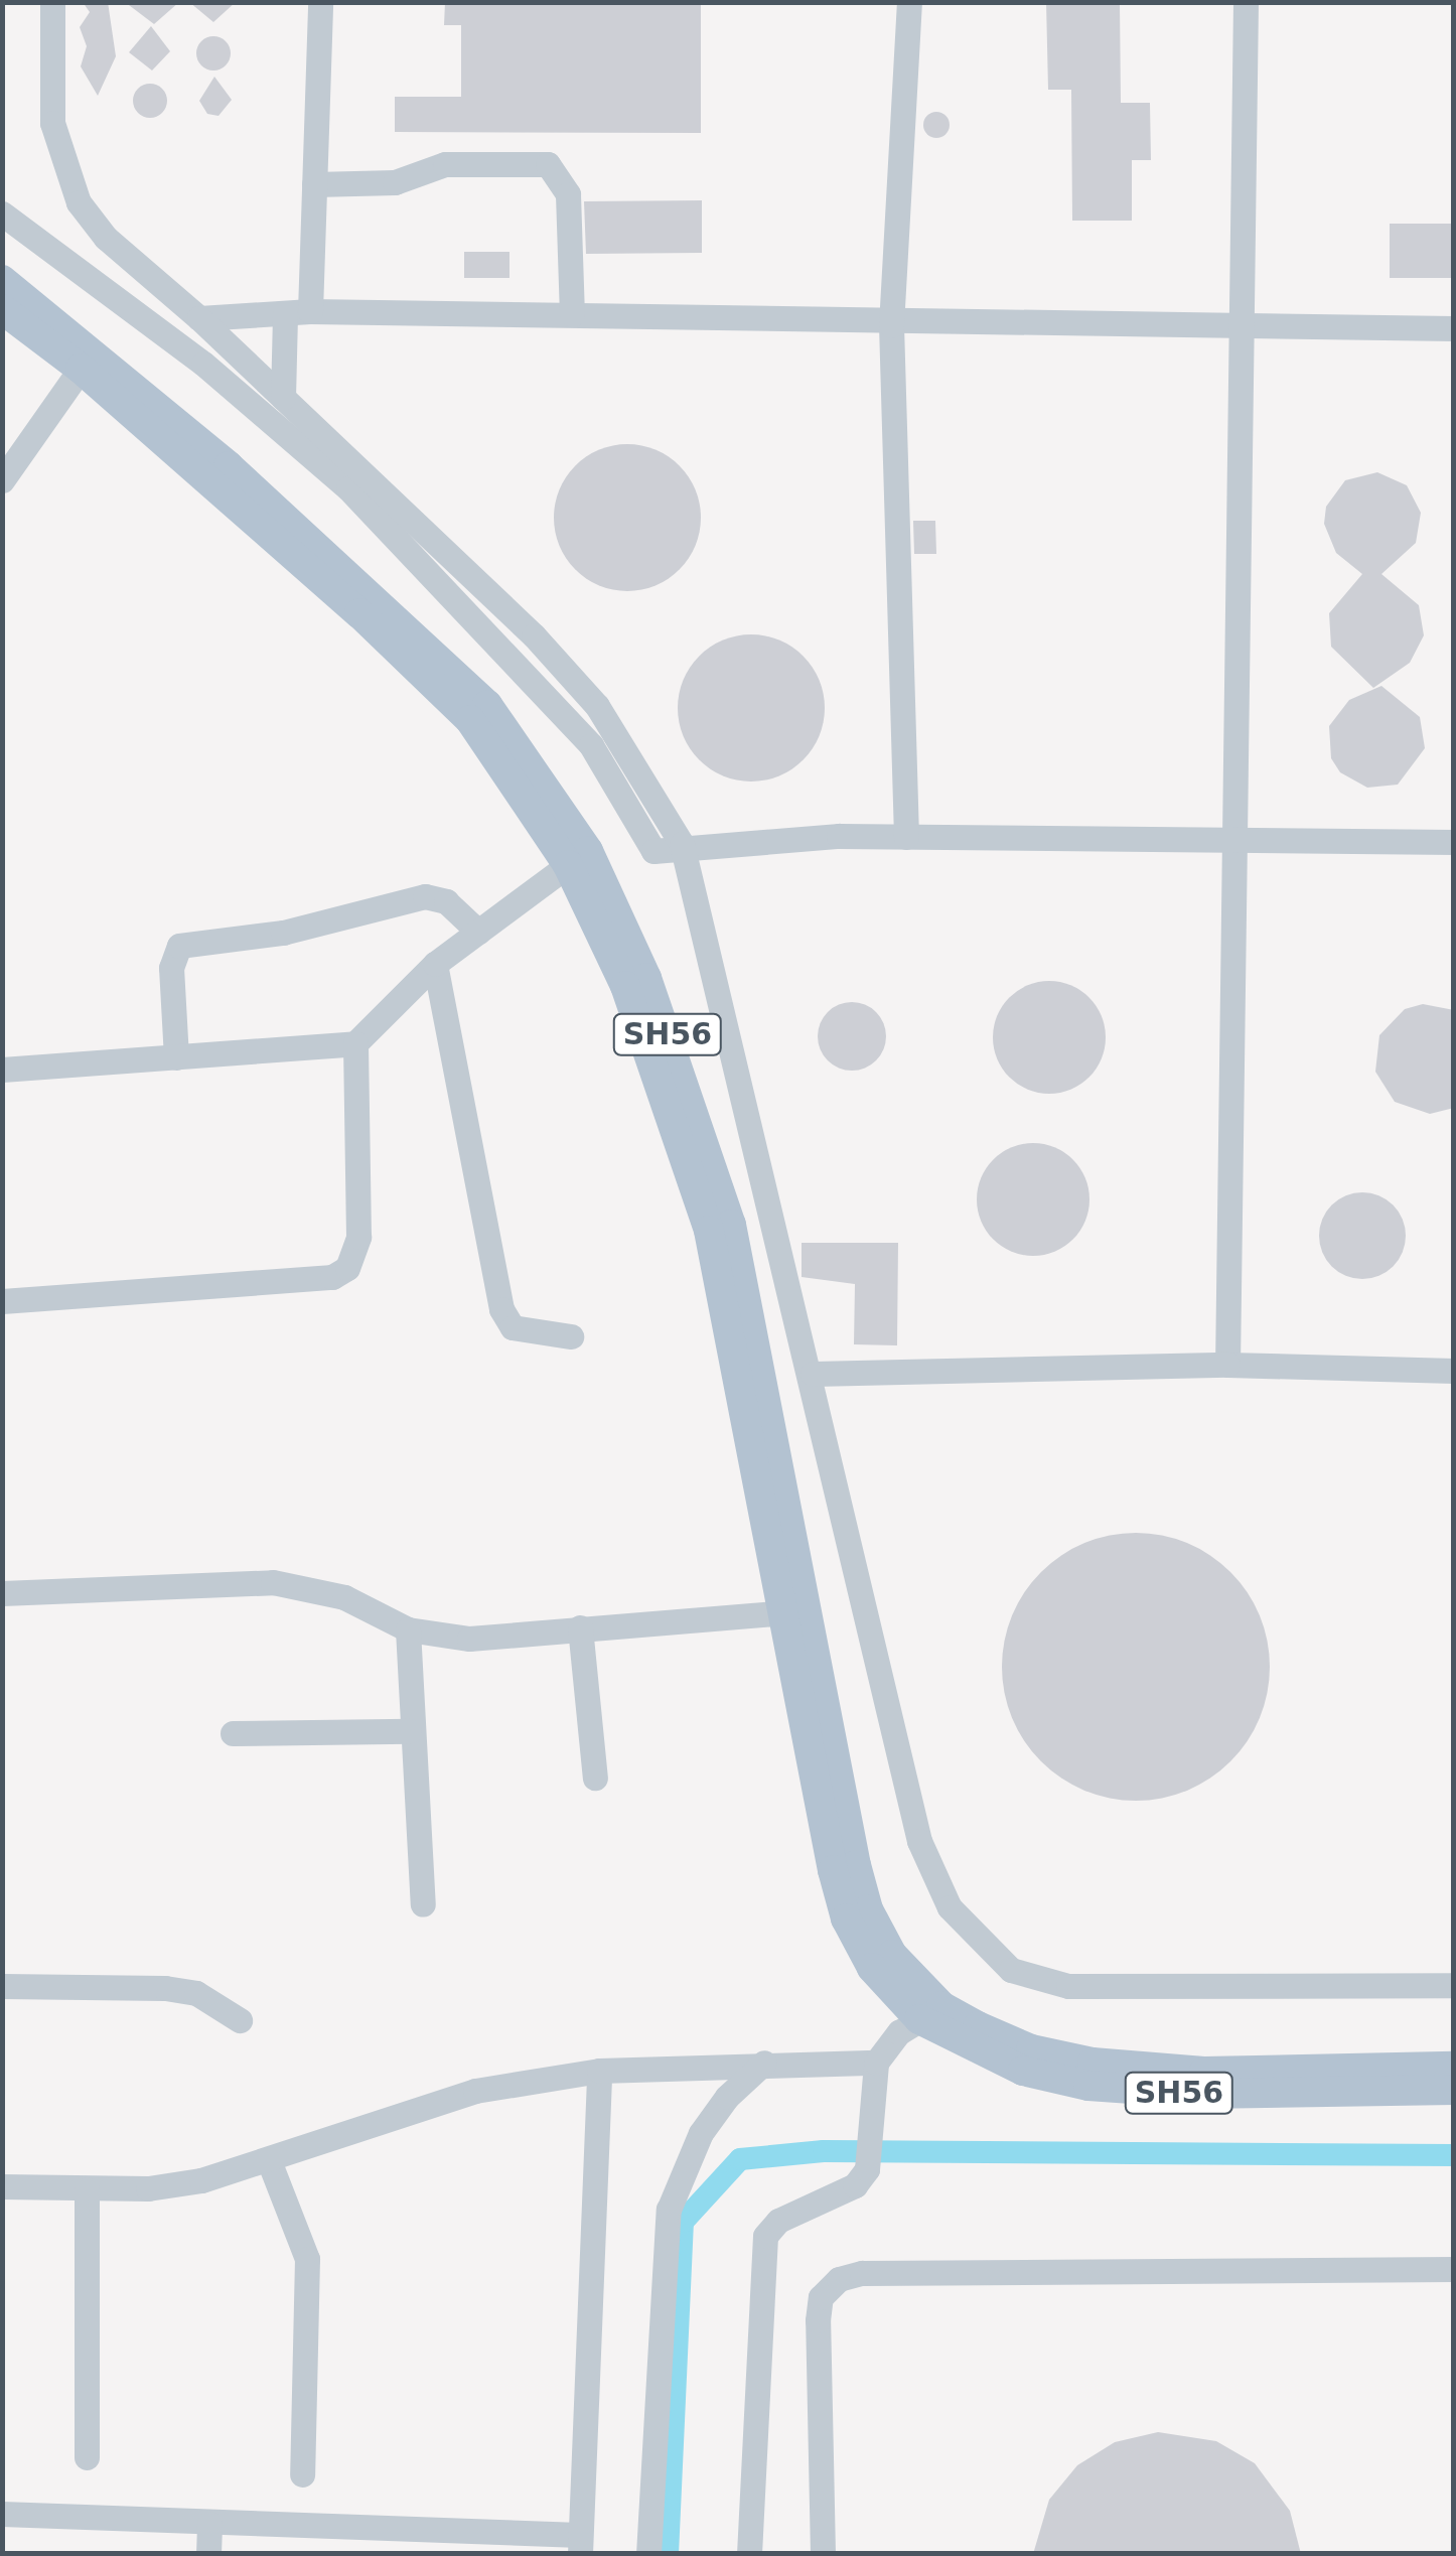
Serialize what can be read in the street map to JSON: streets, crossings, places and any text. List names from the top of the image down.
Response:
{
  "streets": {
    "main road": ["SH56"]
  }
}
